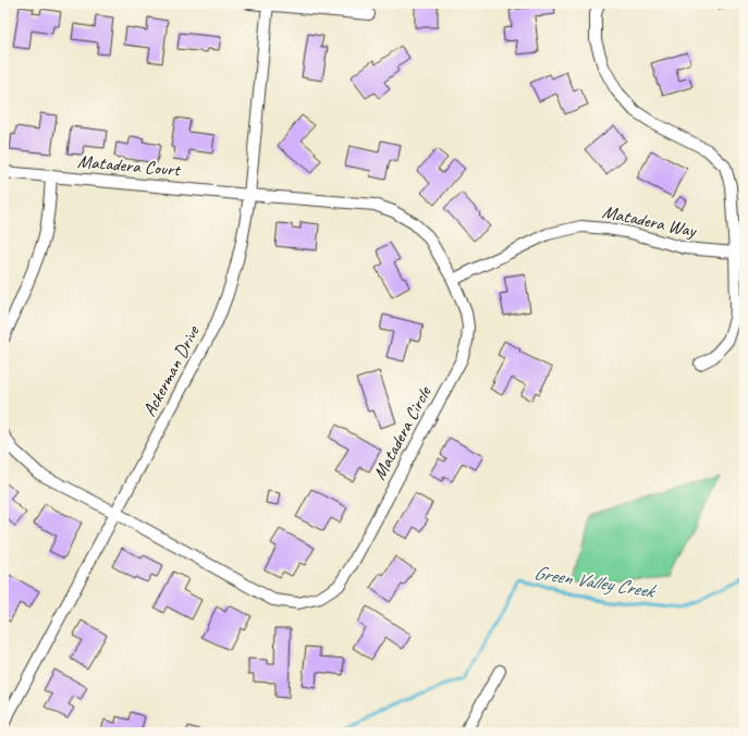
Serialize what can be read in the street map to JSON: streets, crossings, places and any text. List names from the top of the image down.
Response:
{
  "streets": {
    "street": [
      "Matadera Court",
      "Matadera Way",
      "Ackerman Drive",
      "Matadera Circle"
    ]
  },
  "crossings": [
    ["Matadera Court", "Ackerman Drive"],
    ["Matadera Court", "Matadera Circle"],
    ["Matadera Way", "Matadera Circle"],
    ["Ackerman Drive", "Matadera Circle"]
  ],
  "water": ["Green Valley Creek"]
}
